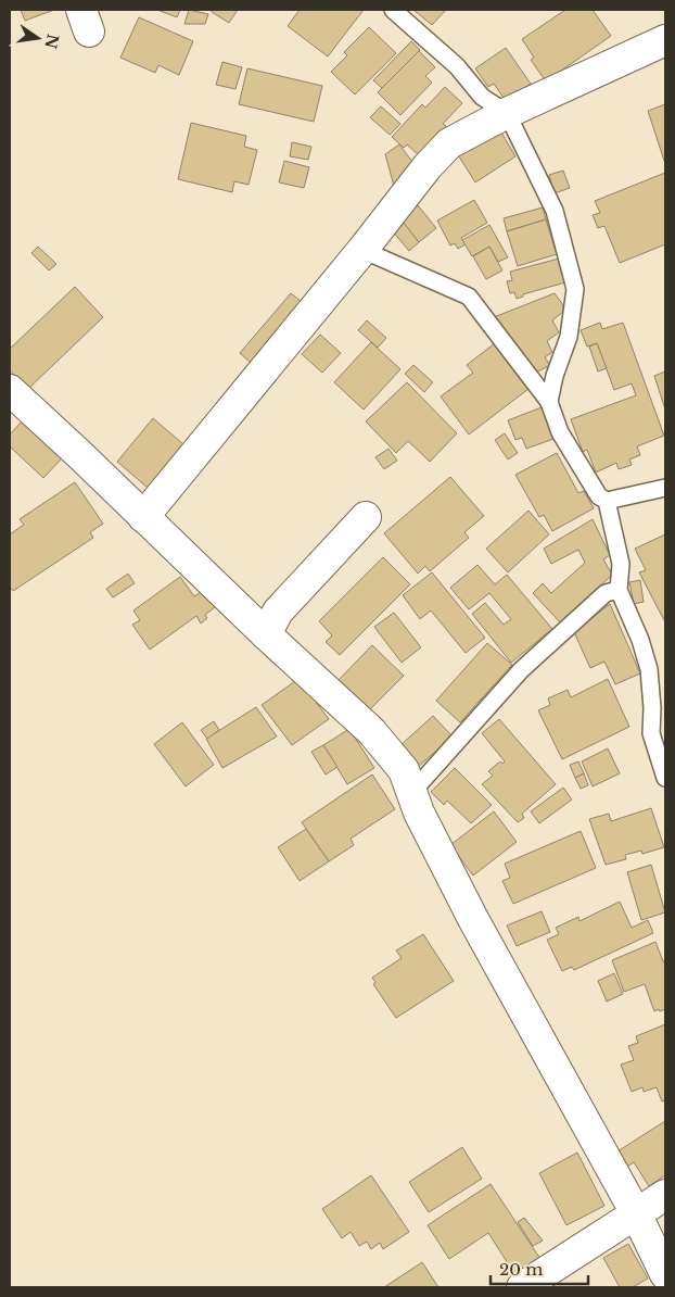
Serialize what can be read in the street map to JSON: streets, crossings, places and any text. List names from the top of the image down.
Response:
{
  "scale_bar": "20 m",
  "north": "right"
}
